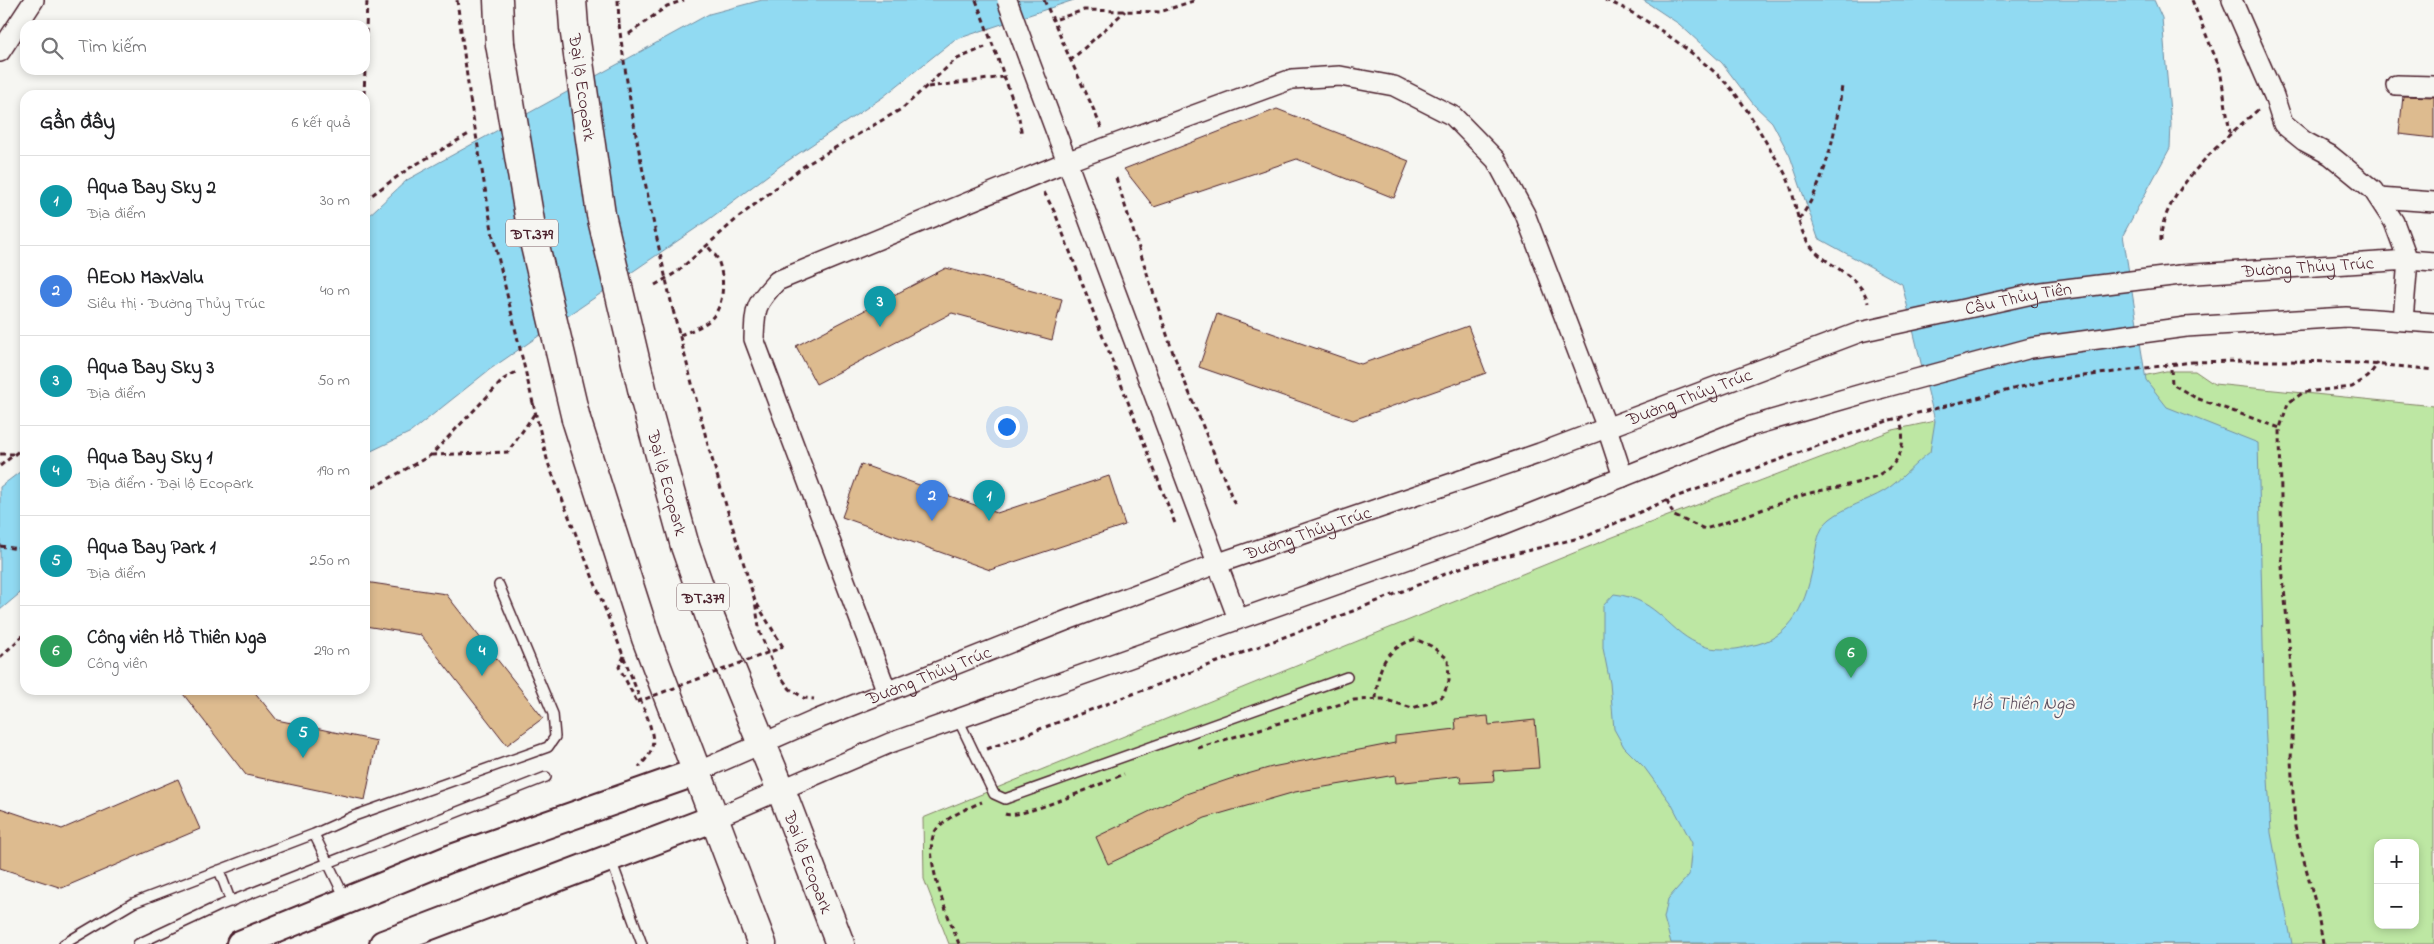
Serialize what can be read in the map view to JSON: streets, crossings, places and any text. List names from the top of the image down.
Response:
{
  "streets": {
    "highway": ["Đại lộ Ecopark", "ĐT.379"],
    "street": ["Đường Thủy Trúc", "Cầu Thủy Tiên"]
  },
  "crossings": [
    ["Đại lộ Ecopark", "Đường Thủy Trúc"],
    ["ĐT.379", "Đường Thủy Trúc"],
    ["Đường Thủy Trúc", "Cầu Thủy Tiên"]
  ],
  "water": ["Hồ Thiên Nga"],
  "page": {
    "search": "Tìm kiếm",
    "heading": ["Gần đây", "6 kết quả"],
    "list": [
      {
        "mark": "1",
        "name": "Aqua Bay Sky 2",
        "note": "Địa điểm",
        "value": "30 m"
      },
      {
        "mark": "2",
        "name": "AEON MaxValu",
        "note": "Siêu thị · Đường Thủy Trúc",
        "value": "40 m"
      },
      {
        "mark": "3",
        "name": "Aqua Bay Sky 3",
        "note": "Địa điểm",
        "value": "50 m"
      },
      {
        "mark": "4",
        "name": "Aqua Bay Sky 1",
        "note": "Địa điểm · Đại lộ Ecopark",
        "value": "190 m"
      },
      {
        "mark": "5",
        "name": "Aqua Bay Park 1",
        "note": "Địa điểm",
        "value": "250 m"
      },
      {
        "mark": "6",
        "name": "Công viên Hồ Thiên Nga",
        "note": "Công viên",
        "value": "290 m"
      }
    ],
    "pins": [
      "3",
      "1",
      "2",
      "4",
      "6",
      "5"
    ],
    "map_buttons": ["+", "−"]
  }
}
